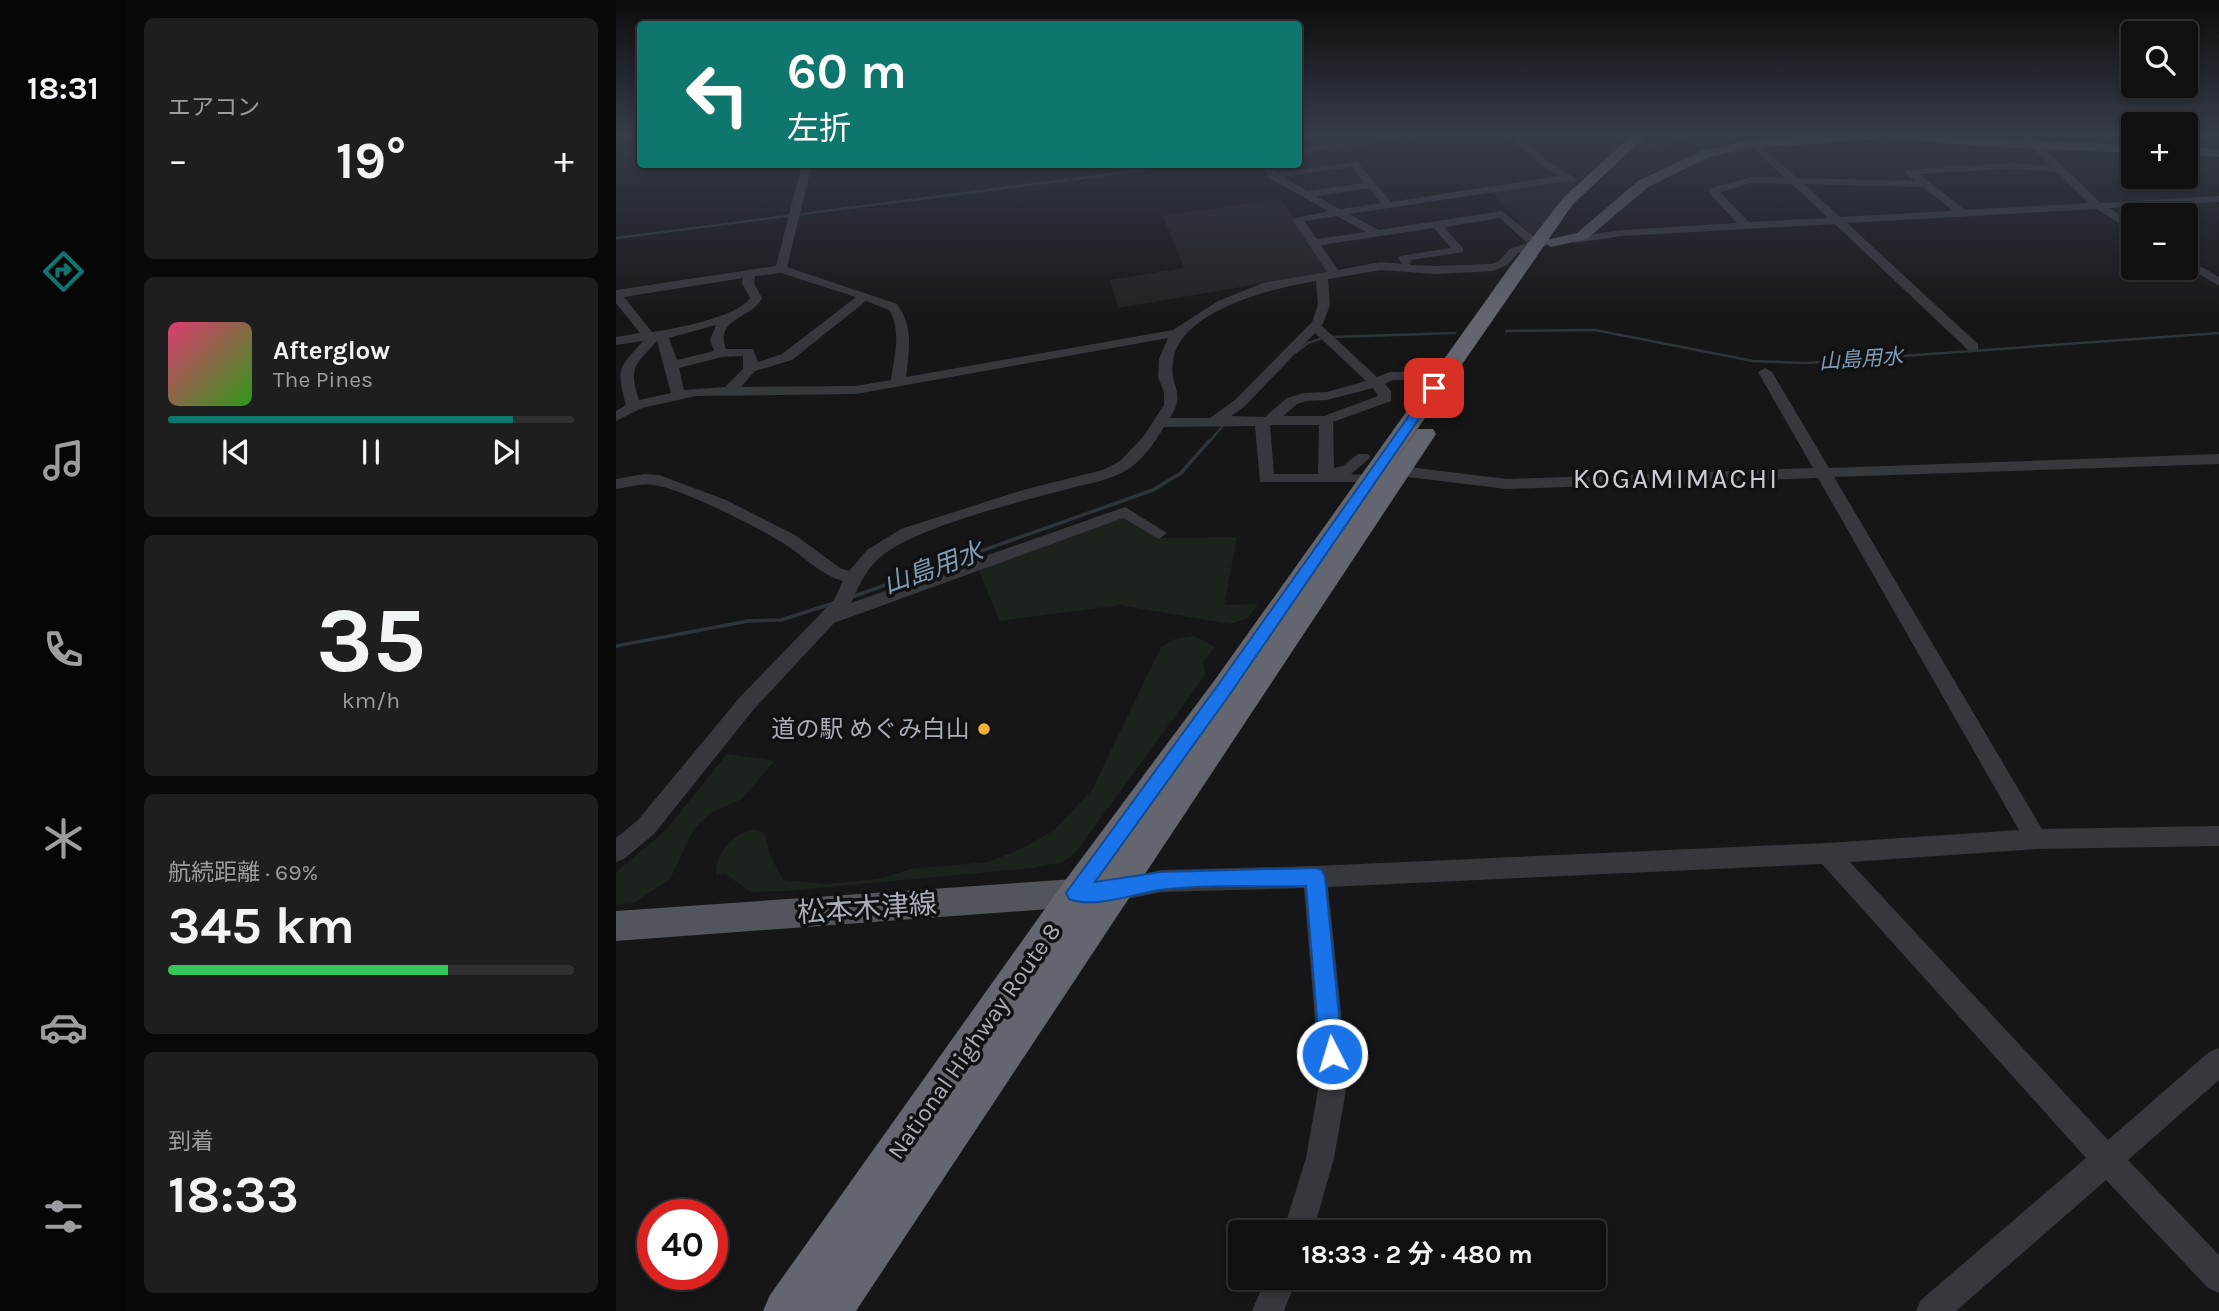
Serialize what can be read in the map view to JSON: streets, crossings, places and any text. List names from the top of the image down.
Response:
{
  "streets": {
    "highway": ["National Highway Route 8"],
    "main road": ["松本木津線"]
  },
  "crossings": [
    ["松本木津線", "National Highway Route 8"]
  ],
  "districts": ["KOGAMIMACHI"],
  "water": ["山島用水"],
  "places": ["道の駅 めぐみ白山"],
  "page": {
    "tabs": "18:31",
    "tile": [
      "エアコン",
      ["35", "km/h"],
      ["航続距離 · 69%", "345 km"],
      ["到着", "18:33"]
    ],
    "map_buttons": ["+", "−"],
    "turn": ["60 m", "左折"],
    "heat": ["−", "19°", "+"],
    "song": ["Afterglow", "The Pines"],
    "limit": "40",
    "trip": "18:33 · 2 分 · 480 m"
  }
}
